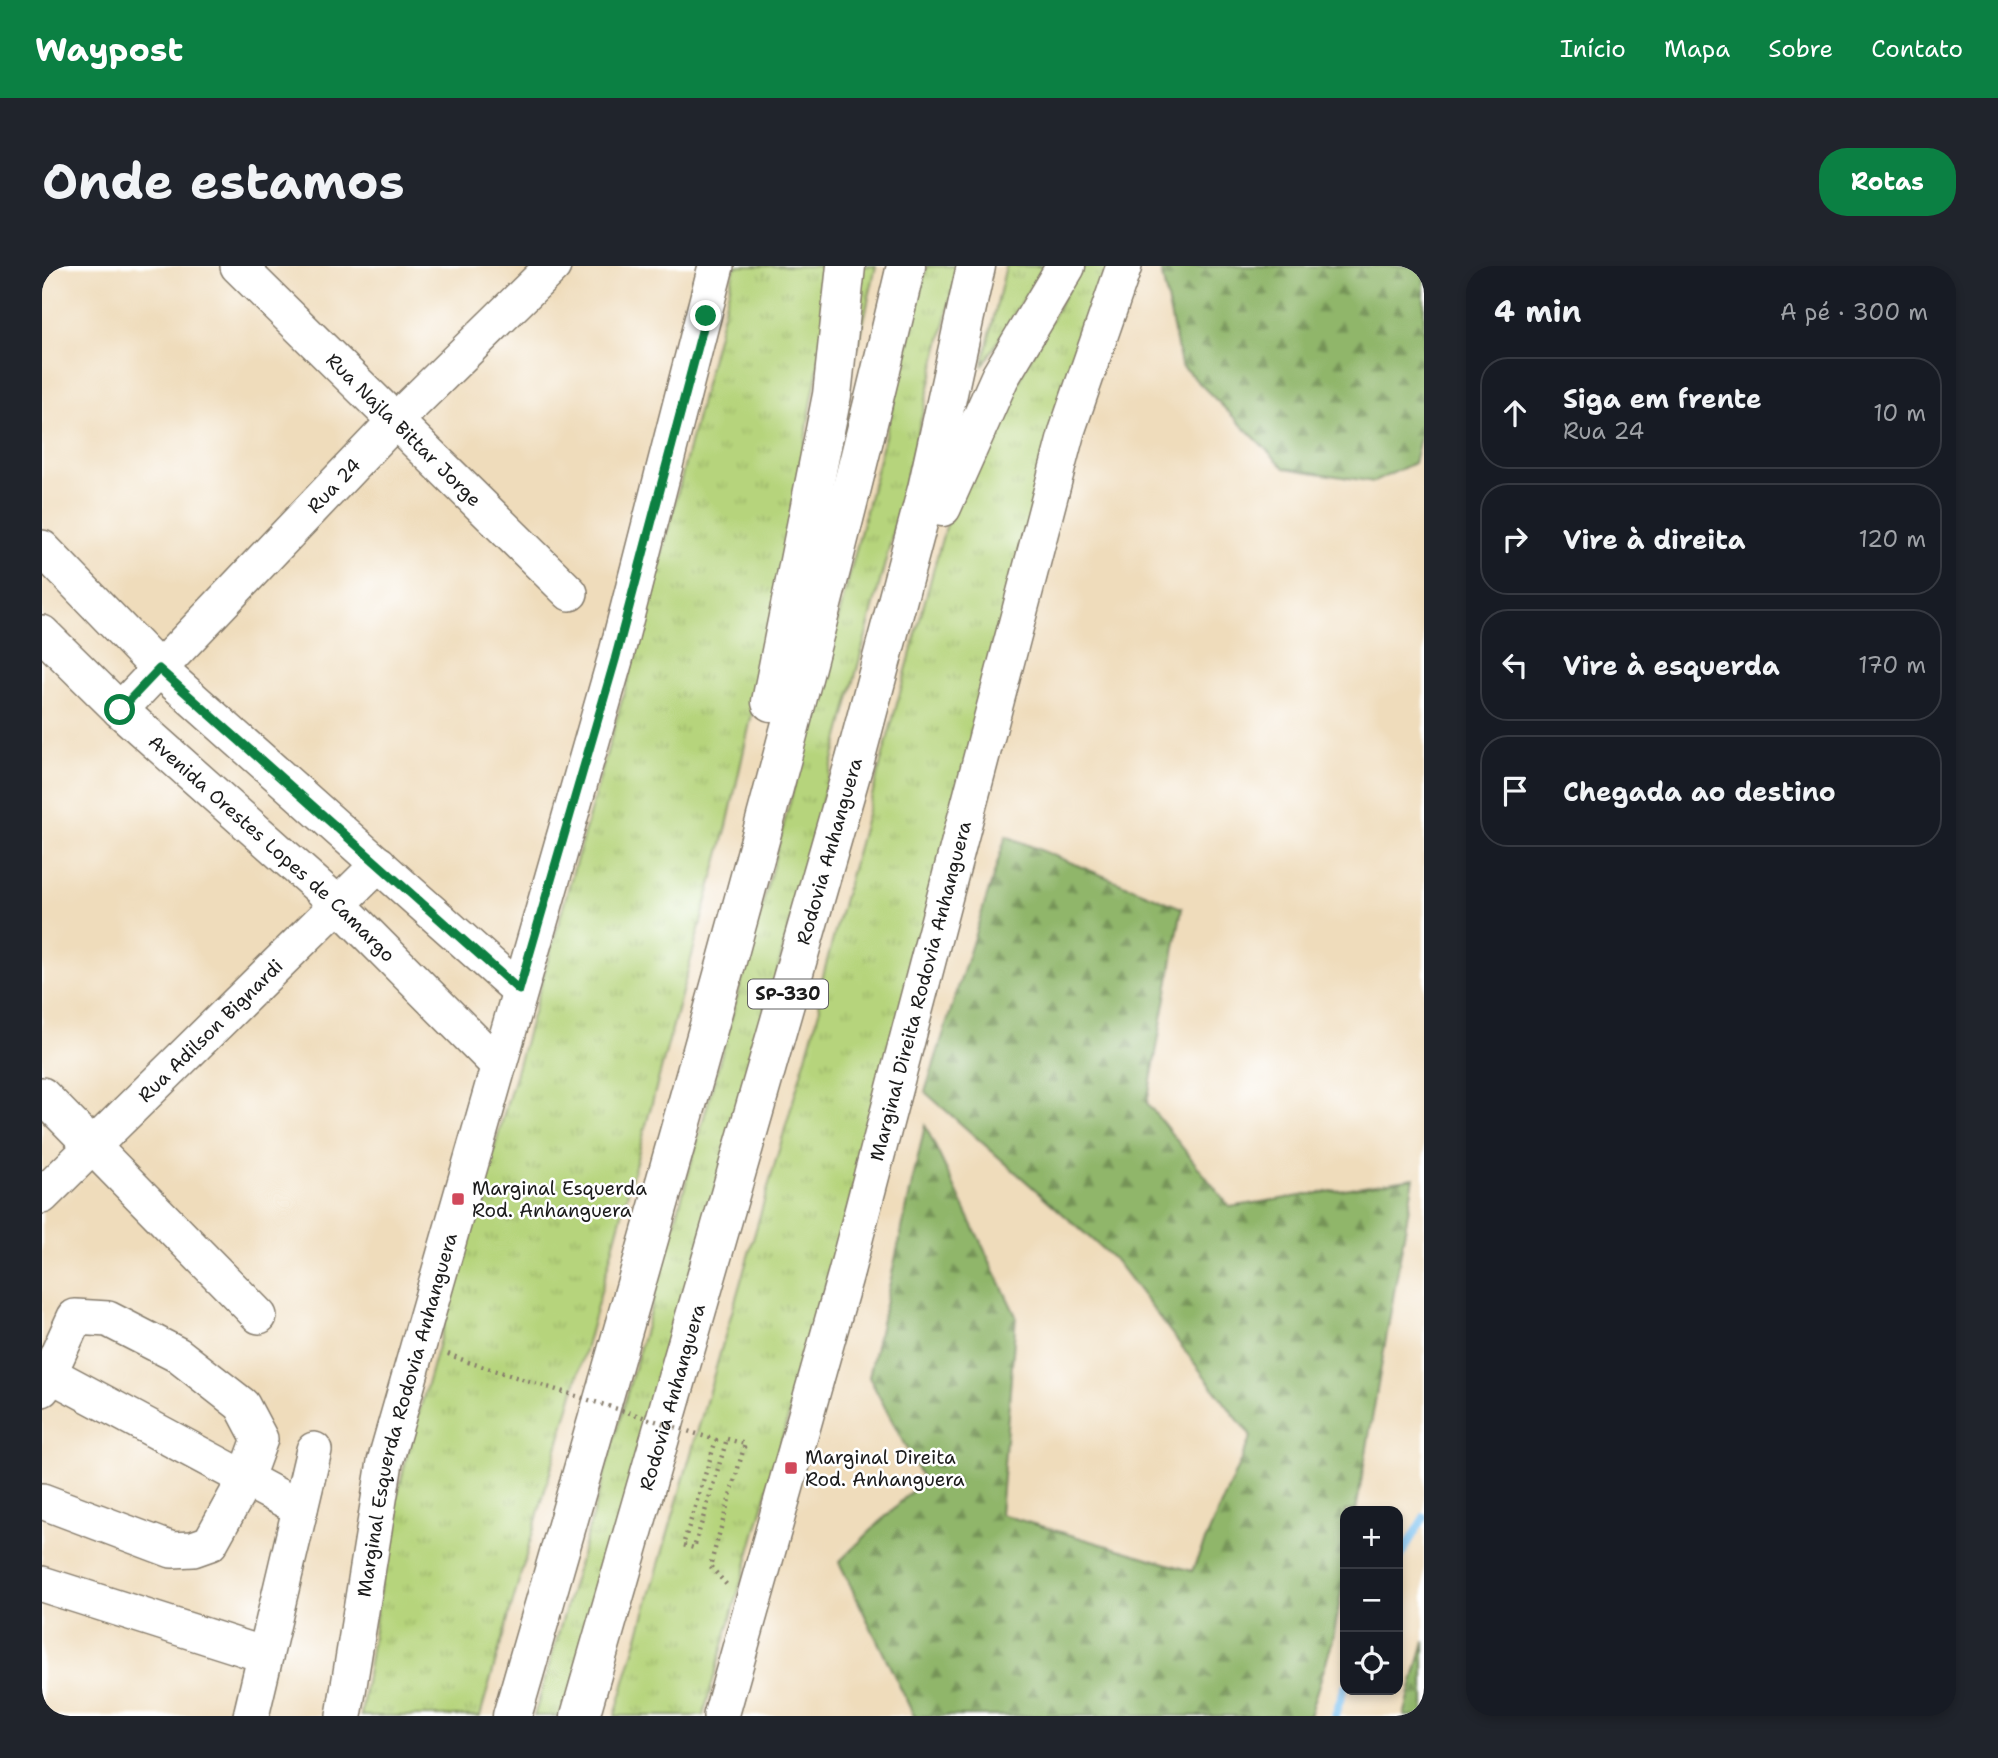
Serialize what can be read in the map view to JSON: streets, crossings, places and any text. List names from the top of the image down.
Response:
{
  "streets": {
    "highway": ["Rodovia Anhanguera", "SP-330"],
    "street": [
      "Rua Najla Bittar Jorge",
      "Rua 24",
      "Avenida Orestes Lopes de Camargo",
      "Marginal Direita Rodovia Anhanguera",
      "Rua Adilson Bignardi",
      "Marginal Esquerda Rodovia Anhanguera"
    ]
  },
  "crossings": [
    ["Rua Najla Bittar Jorge", "Rua 24"],
    ["Rua 24", "Avenida Orestes Lopes de Camargo"],
    ["Avenida Orestes Lopes de Camargo", "Rua Adilson Bignardi"],
    ["Avenida Orestes Lopes de Camargo", "Marginal Esquerda Rodovia Anhanguera"]
  ],
  "places": {
    "transit": ["Marginal Esquerda Rod. Anhanguera", "Marginal Direita Rod. Anhanguera"]
  },
  "page": {
    "header": "Waypost",
    "nav": [
      "Início",
      "Mapa",
      "Sobre",
      "Contato"
    ],
    "buttons": "Rotas",
    "title": "Onde estamos",
    "heading": ["4 min", "A pé · 300 m"],
    "list": [
      ["Siga em frente", "Rua 24", "10 m"],
      ["Vire à direita", "120 m"],
      ["Vire à esquerda", "170 m"],
      "Chegada ao destino"
    ],
    "map_buttons": ["+", "−"]
  }
}
